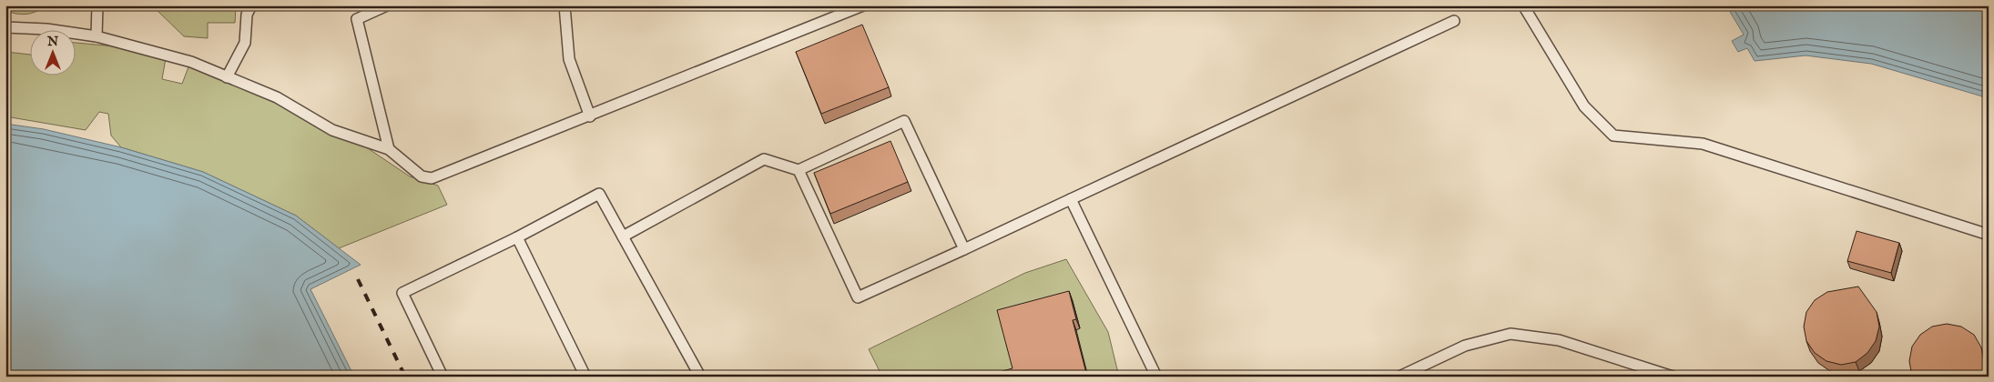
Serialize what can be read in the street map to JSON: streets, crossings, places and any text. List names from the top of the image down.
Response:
{
  "north": "top"
}
